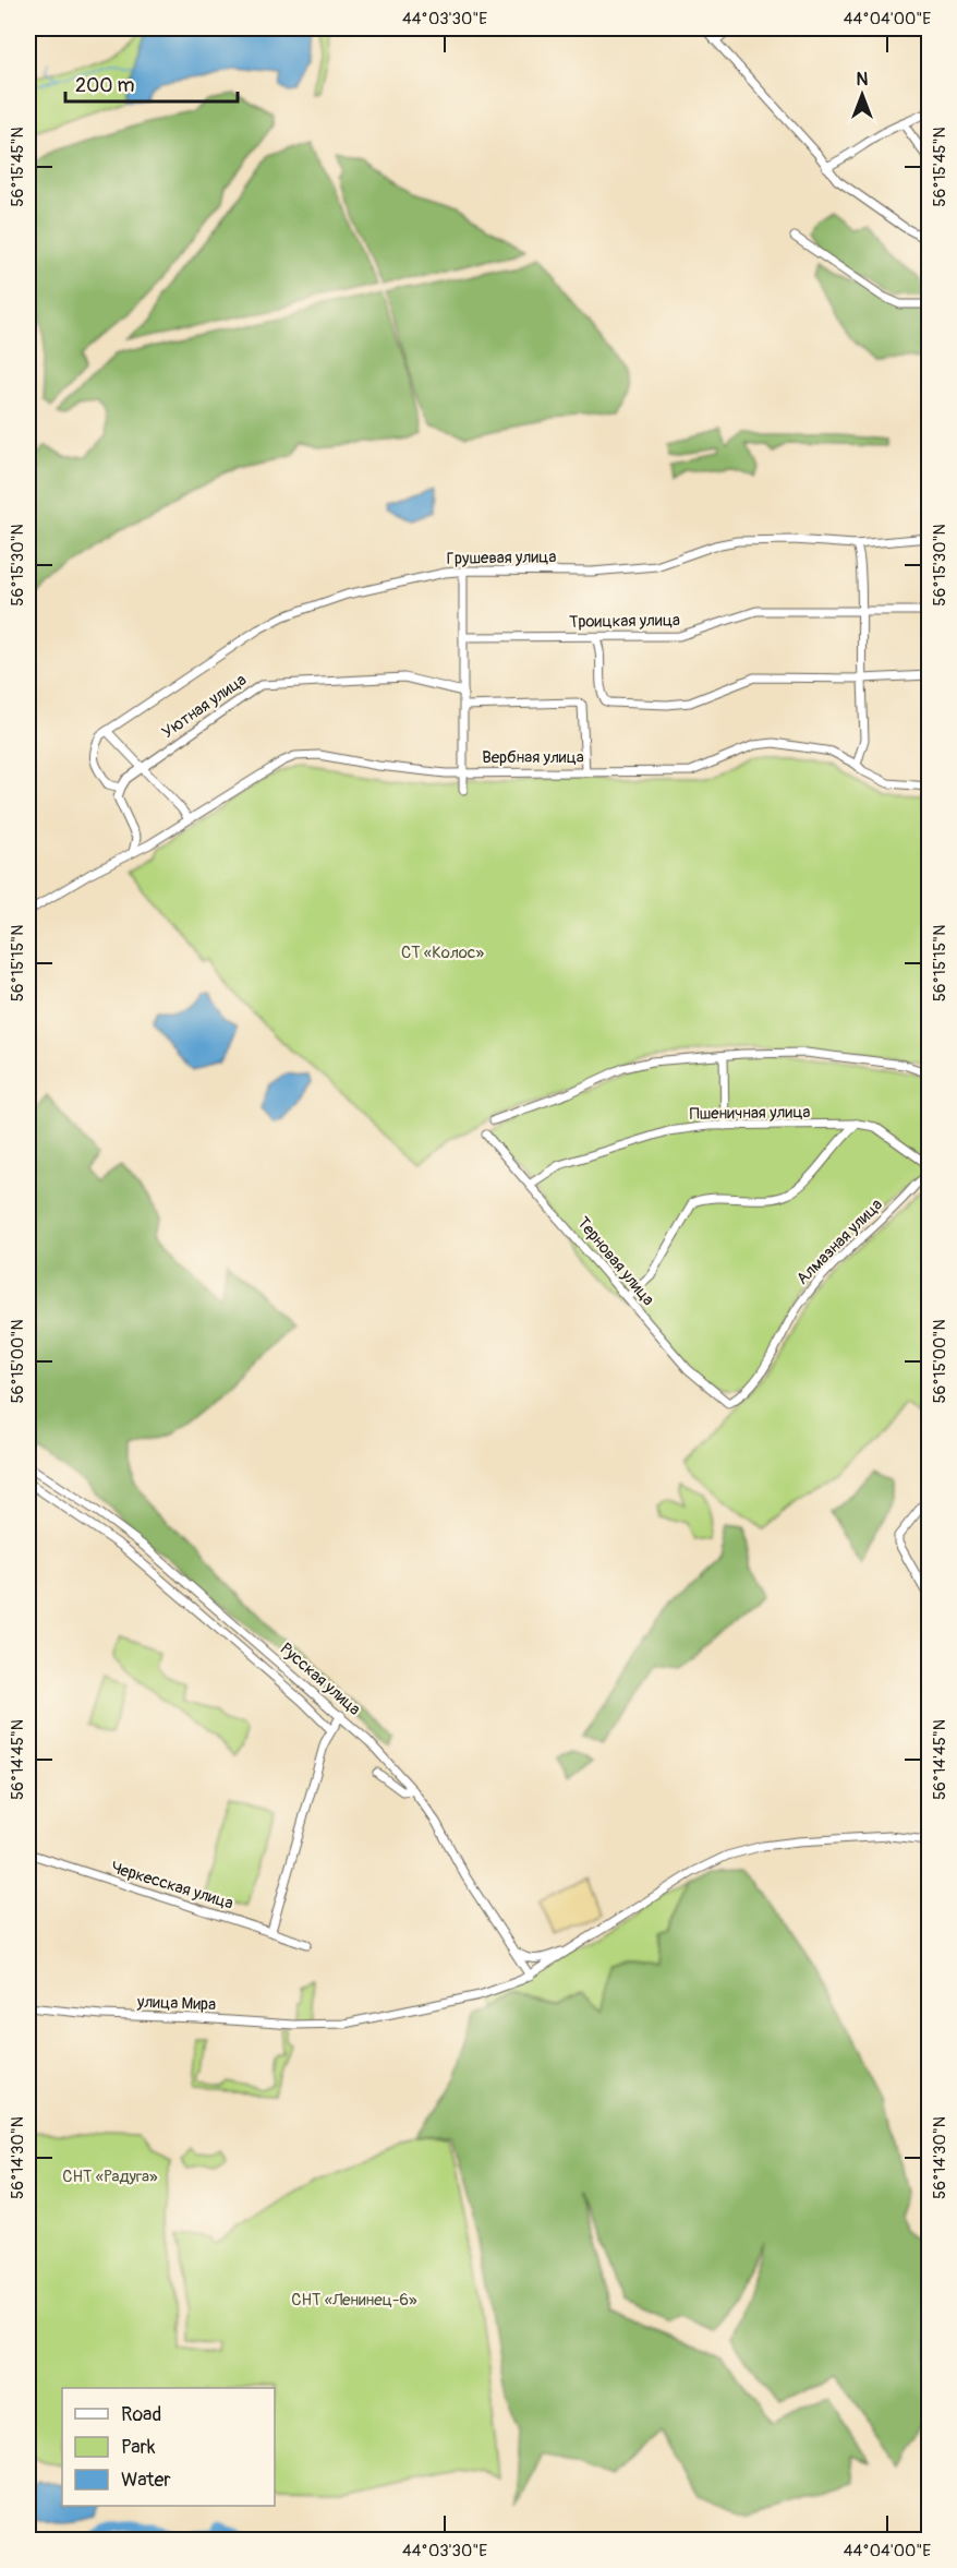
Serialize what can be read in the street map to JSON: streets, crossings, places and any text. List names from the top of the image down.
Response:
{
  "streets": {
    "street": [
      "Грушевая улица",
      "Троицкая улица",
      "Уютная улица",
      "Вербная улица",
      "Пшеничная улица",
      "Алмазная улица",
      "Терновая улица",
      "Русская улица",
      "Черкесская улица",
      "улица Мира"
    ]
  },
  "crossings": [
    ["Пшеничная улица", "Терновая улица"],
    ["Алмазная улица", "Терновая улица"],
    ["Русская улица", "улица Мира"]
  ],
  "parks": ["СТ «Колос»", "СНТ «Радуга»", "СНТ «Ленинец-6»"],
  "legend": ["Road", "Park", "Water"],
  "scale_bar": "200 m",
  "north": "top",
  "coordinates": [
    "44°03'30\"E",
    "44°04'00\"E",
    "56°15'45\"N",
    "56°15'30\"N",
    "56°15'15\"N",
    "56°15'00\"N",
    "56°14'45\"N",
    "56°14'30\"N"
  ]
}
